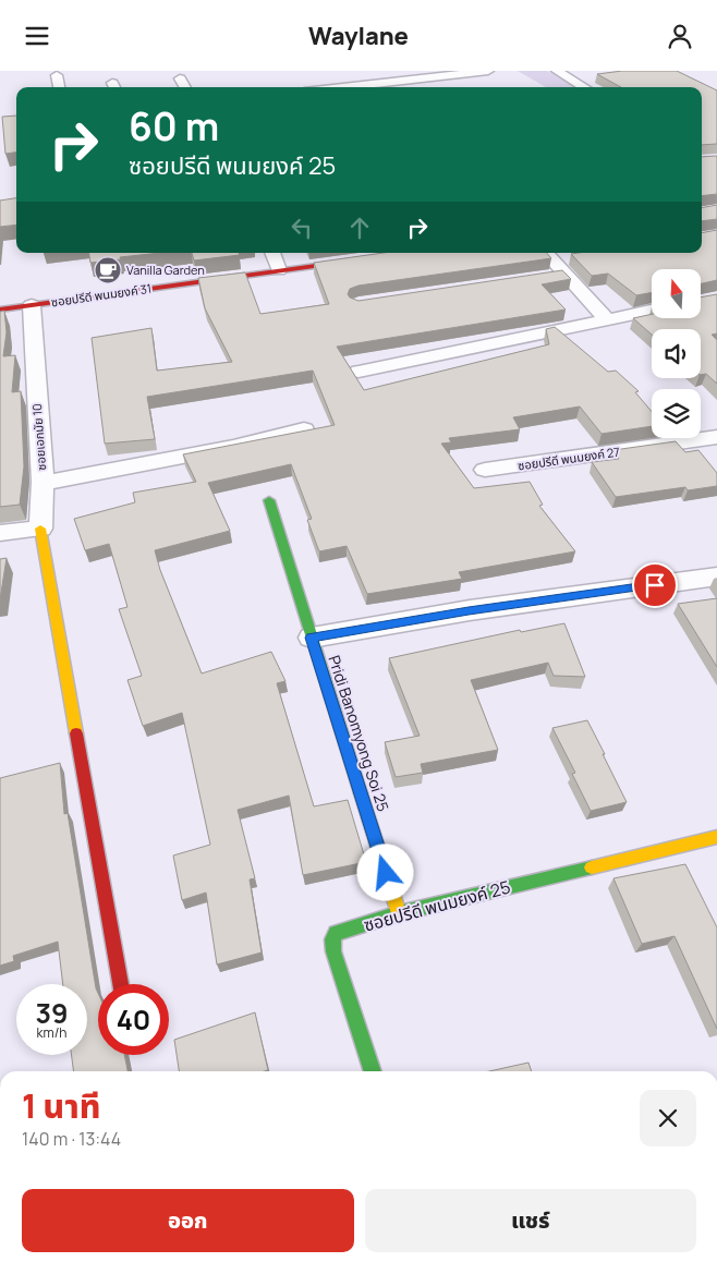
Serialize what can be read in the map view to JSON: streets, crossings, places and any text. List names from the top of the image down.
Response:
{
  "streets": {
    "street": [
      "ซอยปรีดี พนมยงค์ 31",
      "ซอยเอกมัย 10",
      "ซอยปรีดี พนมยงค์ 27",
      "Pridi Banomyong Soi 25",
      "ซอยปรีดี พนมยงค์ 25"
    ]
  },
  "crossings": [
    ["ซอยปรีดี พนมยงค์ 31", "ซอยเอกมัย 10"],
    ["Pridi Banomyong Soi 25", "ซอยปรีดี พนมยงค์ 25"]
  ],
  "places": {
    "cafe": ["Vanilla Garden"]
  },
  "north": "top",
  "page": {
    "header": "Waylane",
    "turn": ["60 m", "ซอยปรีดี พนมยงค์ 25"],
    "speed": "39 km/h",
    "limit": "40",
    "heading": ["1 นาที", "140 m · 13:44"],
    "buttons": ["ออก", "แชร์"]
  }
}
